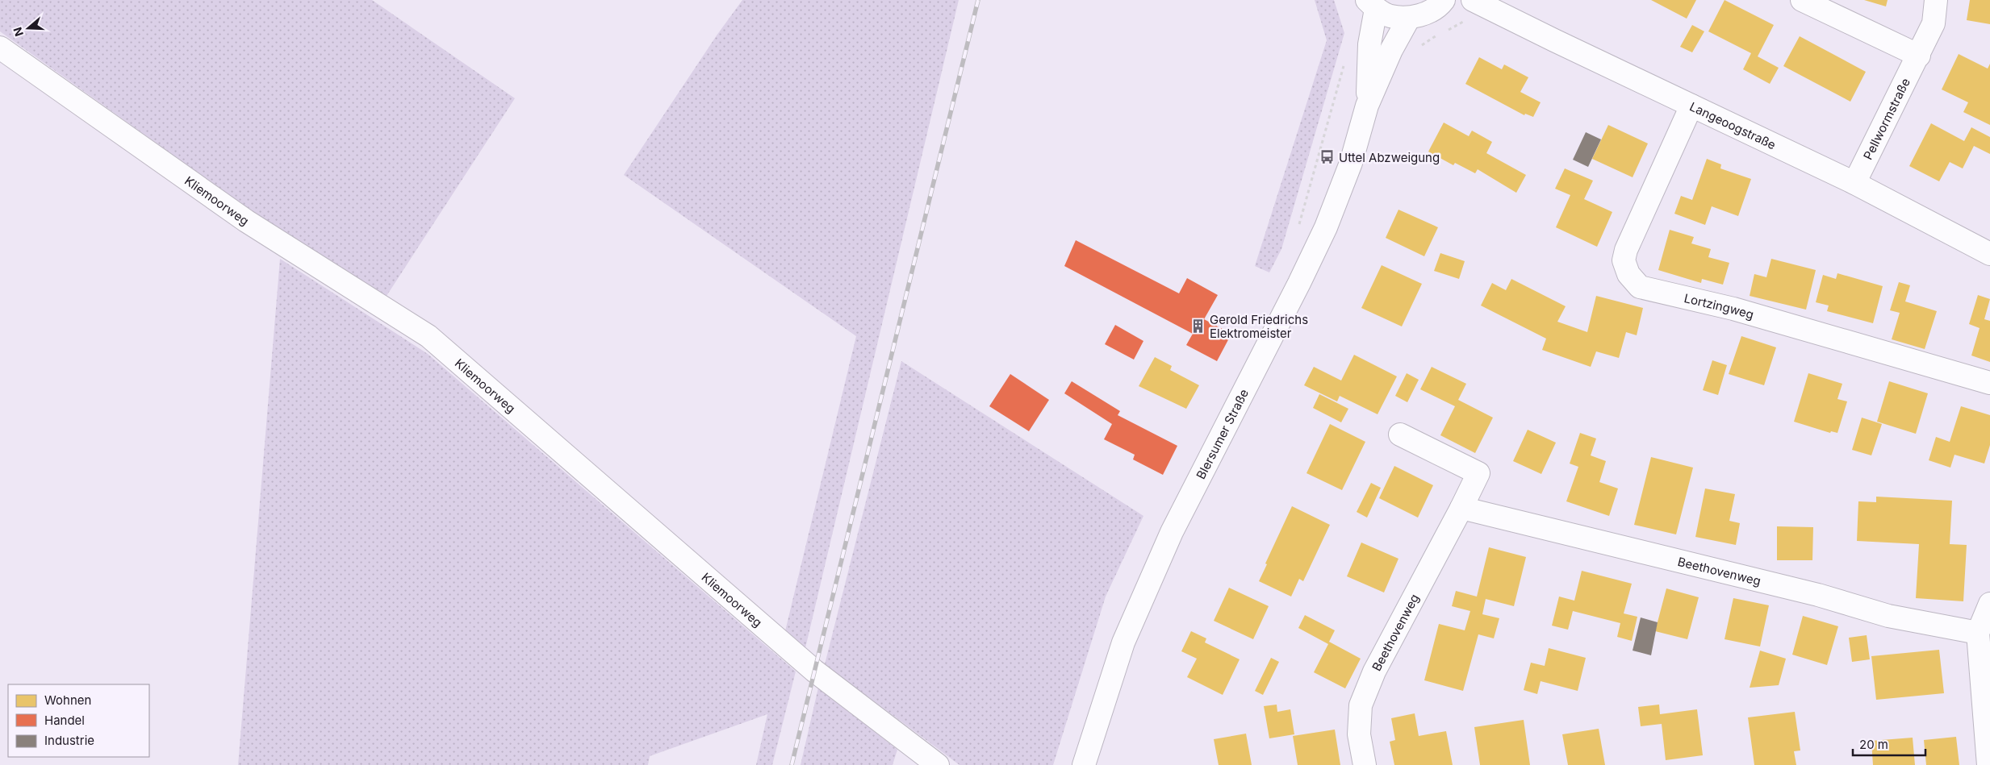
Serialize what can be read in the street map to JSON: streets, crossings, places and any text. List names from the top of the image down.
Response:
{
  "streets": {
    "street": [
      "Pellwormstraße",
      "Langeoogstraße",
      "Kliemoorweg",
      "Lortzingweg",
      "Blersumer Straße",
      "Beethovenweg"
    ]
  },
  "crossings": [
    ["Pellwormstraße", "Langeoogstraße"],
    ["Langeoogstraße", "Lortzingweg"]
  ],
  "places": {
    "bus stop": ["Uttel Abzweigung"],
    "building": ["Gerold Friedrichs Elektromeister"]
  },
  "legend": ["Wohnen", "Handel", "Industrie"],
  "scale_bar": "20 m",
  "north": "left"
}
